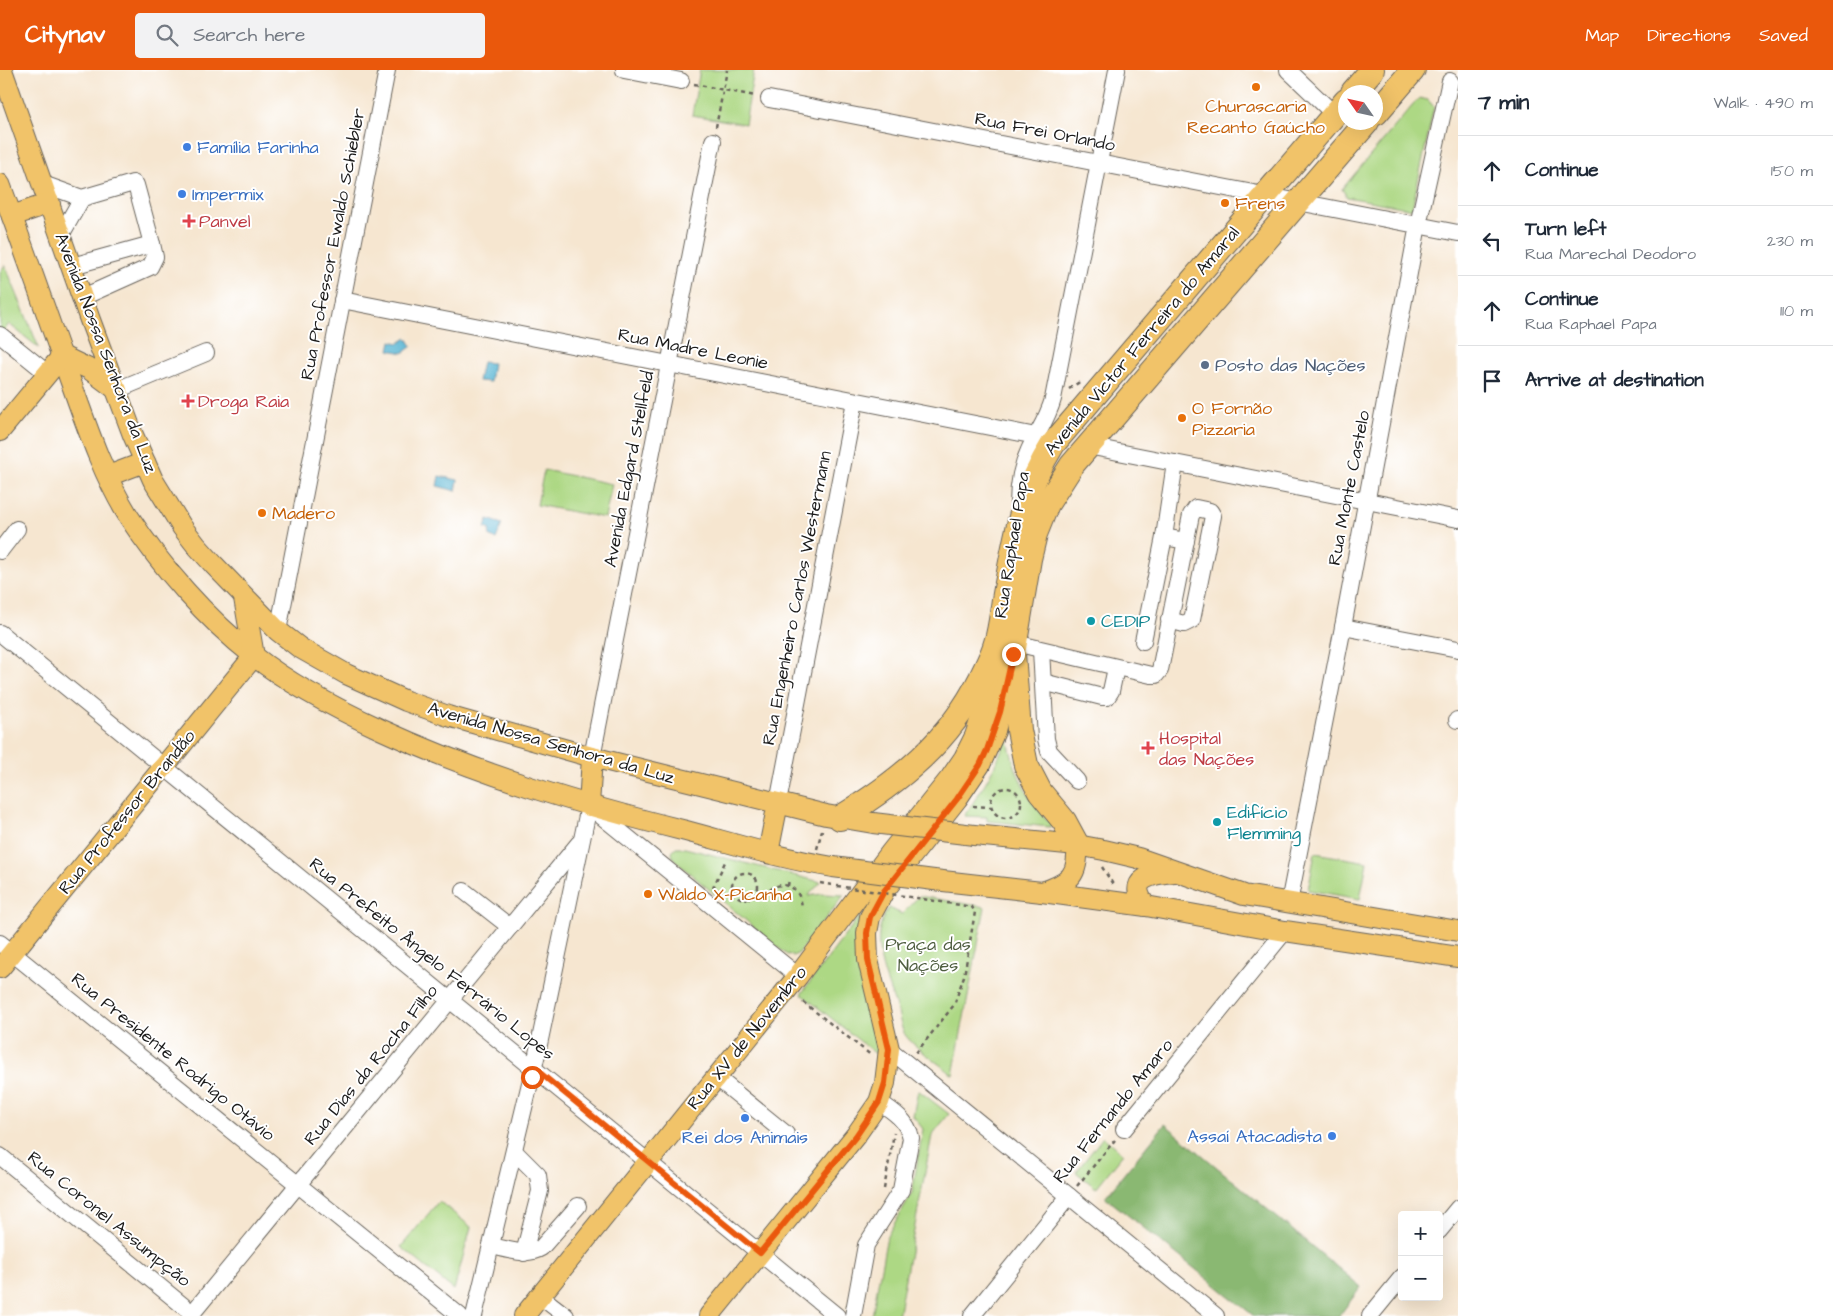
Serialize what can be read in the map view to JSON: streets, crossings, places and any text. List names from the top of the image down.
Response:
{
  "streets": {
    "highway": ["Avenida Victor Ferreira do Amaral", "Rua Raphael Papa"],
    "main road": ["Avenida Nossa Senhora da Luz", "Rua Professor Brandão", "Rua XV de Novembro"],
    "street": [
      "Rua Frei Orlando",
      "Rua Professor Ewaldo Schiebler",
      "Rua Madre Leonie",
      "Avenida Edgard Stellfeld",
      "Rua Monte Castelo",
      "Rua Engenheiro Carlos Westermann",
      "Rua Prefeito Ângelo Ferrário Lopes",
      "Rua Presidente Rodrigo Otávio",
      "Rua Dias da Rocha Filho",
      "Rua Fernando Amaro",
      "Rua Coronel Assumpção"
    ]
  },
  "crossings": [
    ["Rua Frei Orlando", "Avenida Victor Ferreira do Amaral"],
    ["Rua Frei Orlando", "Rua Monte Castelo"],
    ["Rua Frei Orlando", "Rua Raphael Papa"],
    ["Rua Professor Ewaldo Schiebler", "Rua Madre Leonie"],
    ["Rua Professor Ewaldo Schiebler", "Avenida Nossa Senhora da Luz"],
    ["Avenida Victor Ferreira do Amaral", "Rua Raphael Papa"],
    ["Rua Madre Leonie", "Avenida Edgard Stellfeld"],
    ["Rua Madre Leonie", "Rua Raphael Papa"],
    ["Rua Madre Leonie", "Rua Engenheiro Carlos Westermann"],
    ["Avenida Nossa Senhora da Luz", "Avenida Edgard Stellfeld"],
    ["Avenida Nossa Senhora da Luz", "Rua Monte Castelo"],
    ["Avenida Nossa Senhora da Luz", "Rua Engenheiro Carlos Westermann"],
    ["Rua Raphael Papa", "Rua Prefeito Ângelo Ferrário Lopes"],
    ["Rua Raphael Papa", "Rua XV de Novembro"],
    ["Rua Professor Brandão", "Rua Prefeito Ângelo Ferrário Lopes"],
    ["Rua Professor Brandão", "Rua Presidente Rodrigo Otávio"],
    ["Rua Prefeito Ângelo Ferrário Lopes", "Rua XV de Novembro"],
    ["Rua Prefeito Ângelo Ferrário Lopes", "Rua Dias da Rocha Filho"],
    ["Rua Presidente Rodrigo Otávio", "Rua Dias da Rocha Filho"],
    ["Rua Dias da Rocha Filho", "Rua Coronel Assumpção"]
  ],
  "parks": ["Praça das Nações"],
  "places": {
    "other": [
      "Churascaria Recanto Gaúcho",
      "Família Farinha",
      "Impermix",
      "Frens",
      "Posto das Nações",
      "O Fornão Pizzaria",
      "Madero",
      "CEDIP",
      "Edifício Flemming",
      "Waldo X-Picanha",
      "Rei dos Animais",
      "Assaí Atacadista"
    ],
    "health": ["Panvel", "Droga Raia", "Hospital das Nações"]
  },
  "north": "top left",
  "page": {
    "header": "Citynav",
    "search": "Search here",
    "nav": ["Map", "Directions", "Saved"],
    "heading": ["7 min", "Walk · 490 m"],
    "list": [
      ["Continue", "150 m"],
      ["Turn left", "Rua Marechal Deodoro", "230 m"],
      ["Continue", "Rua Raphael Papa", "110 m"],
      "Arrive at destination"
    ],
    "map_buttons": ["+", "−"]
  }
}
